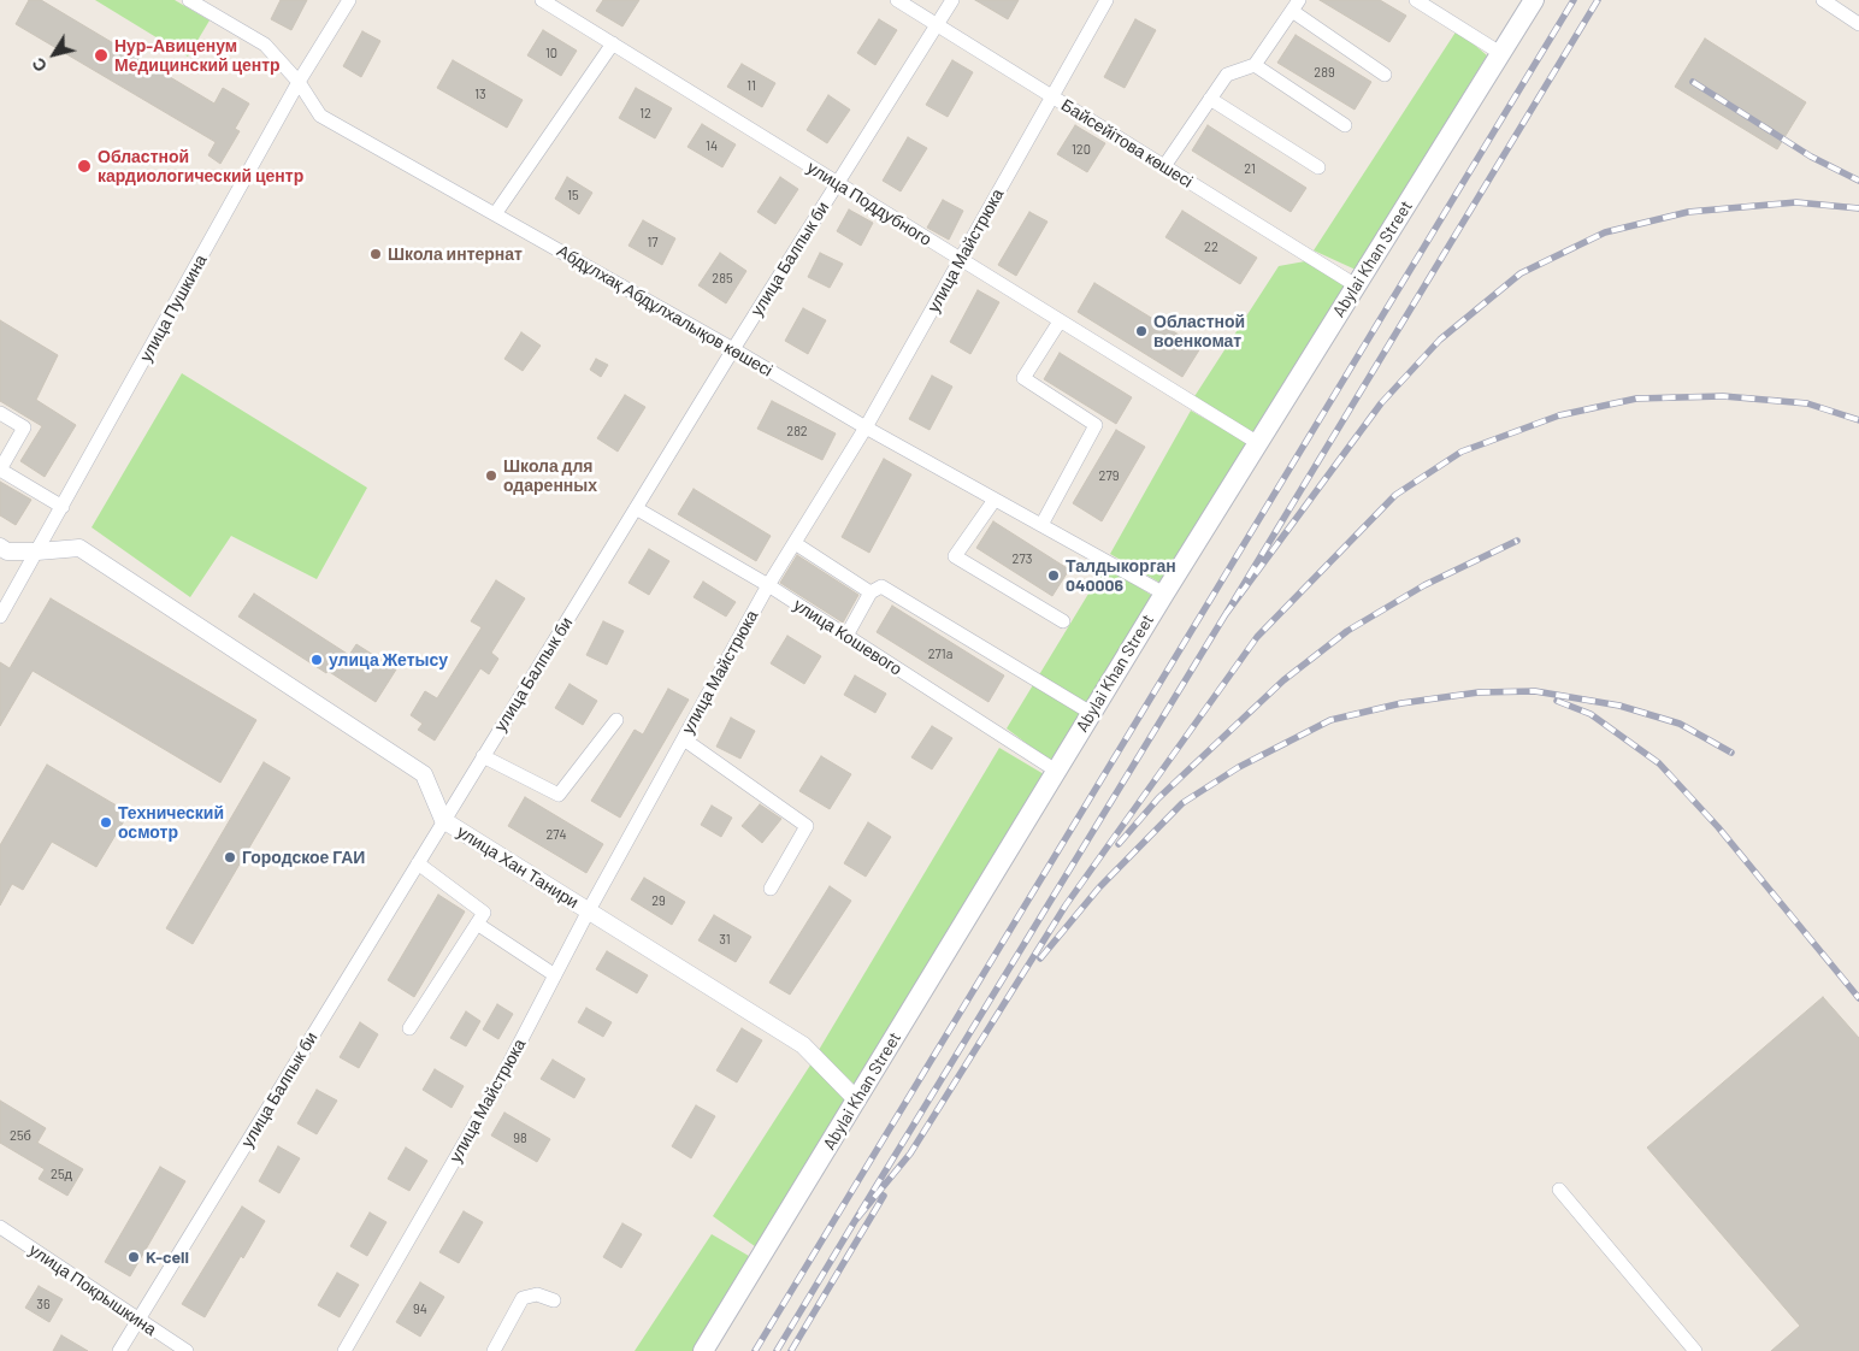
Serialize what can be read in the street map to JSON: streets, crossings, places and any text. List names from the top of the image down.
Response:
{
  "streets": {
    "main road": ["Abylai Khan Street"],
    "street": [
      "Байсейітова көшесі",
      "улица Поддубного",
      "улица Майстрюка",
      "улица Балпык би",
      "улица Пушкина",
      "Абдұлхақ Абдұлхалықов көшесі",
      "улица Кошевого",
      "улица Хан Танири",
      "улица Покрышкина"
    ]
  },
  "crossings": [
    ["Байсейітова көшесі", "улица Майстрюка"],
    ["Байсейітова көшесі", "улица Балпык би"],
    ["Байсейітова көшесі", "Abylai Khan Street"],
    ["улица Поддубного", "улица Майстрюка"],
    ["улица Поддубного", "улица Балпык би"],
    ["улица Поддубного", "Abylai Khan Street"],
    ["улица Майстрюка", "Абдұлхақ Абдұлхалықов көшесі"],
    ["улица Майстрюка", "улица Кошевого"],
    ["улица Майстрюка", "улица Хан Танири"],
    ["улица Балпык би", "Абдұлхақ Абдұлхалықов көшесі"],
    ["улица Балпык би", "улица Кошевого"],
    ["улица Балпык би", "улица Хан Танири"],
    ["улица Балпык би", "улица Покрышкина"],
    ["Abylai Khan Street", "Абдұлхақ Абдұлхалықов көшесі"],
    ["Abylai Khan Street", "улица Кошевого"],
    ["Abylai Khan Street", "улица Хан Танири"],
    ["улица Пушкина", "Абдұлхақ Абдұлхалықов көшесі"],
    ["улица Пушкина", "улица Хан Танири"]
  ],
  "places": [
    "Нур-Авиценум Медицинский центр",
    "Областной кардиологический центр",
    "Школа интернат",
    "Областной военкомат",
    "Школа для одаренных",
    "Талдыкорган 040006",
    "улица Жетысу",
    "Технический осмотр",
    "Городское ГАИ",
    "K-cell"
  ],
  "house_numbers": [
    "10",
    "289",
    "11",
    "13",
    "12",
    "14",
    "120",
    "21",
    "15",
    "17",
    "22",
    "285",
    "282",
    "279",
    "273",
    "271a",
    "274",
    "29",
    "31",
    "25б",
    "98",
    "25д",
    "36",
    "94"
  ],
  "north": "bottom left"
}
